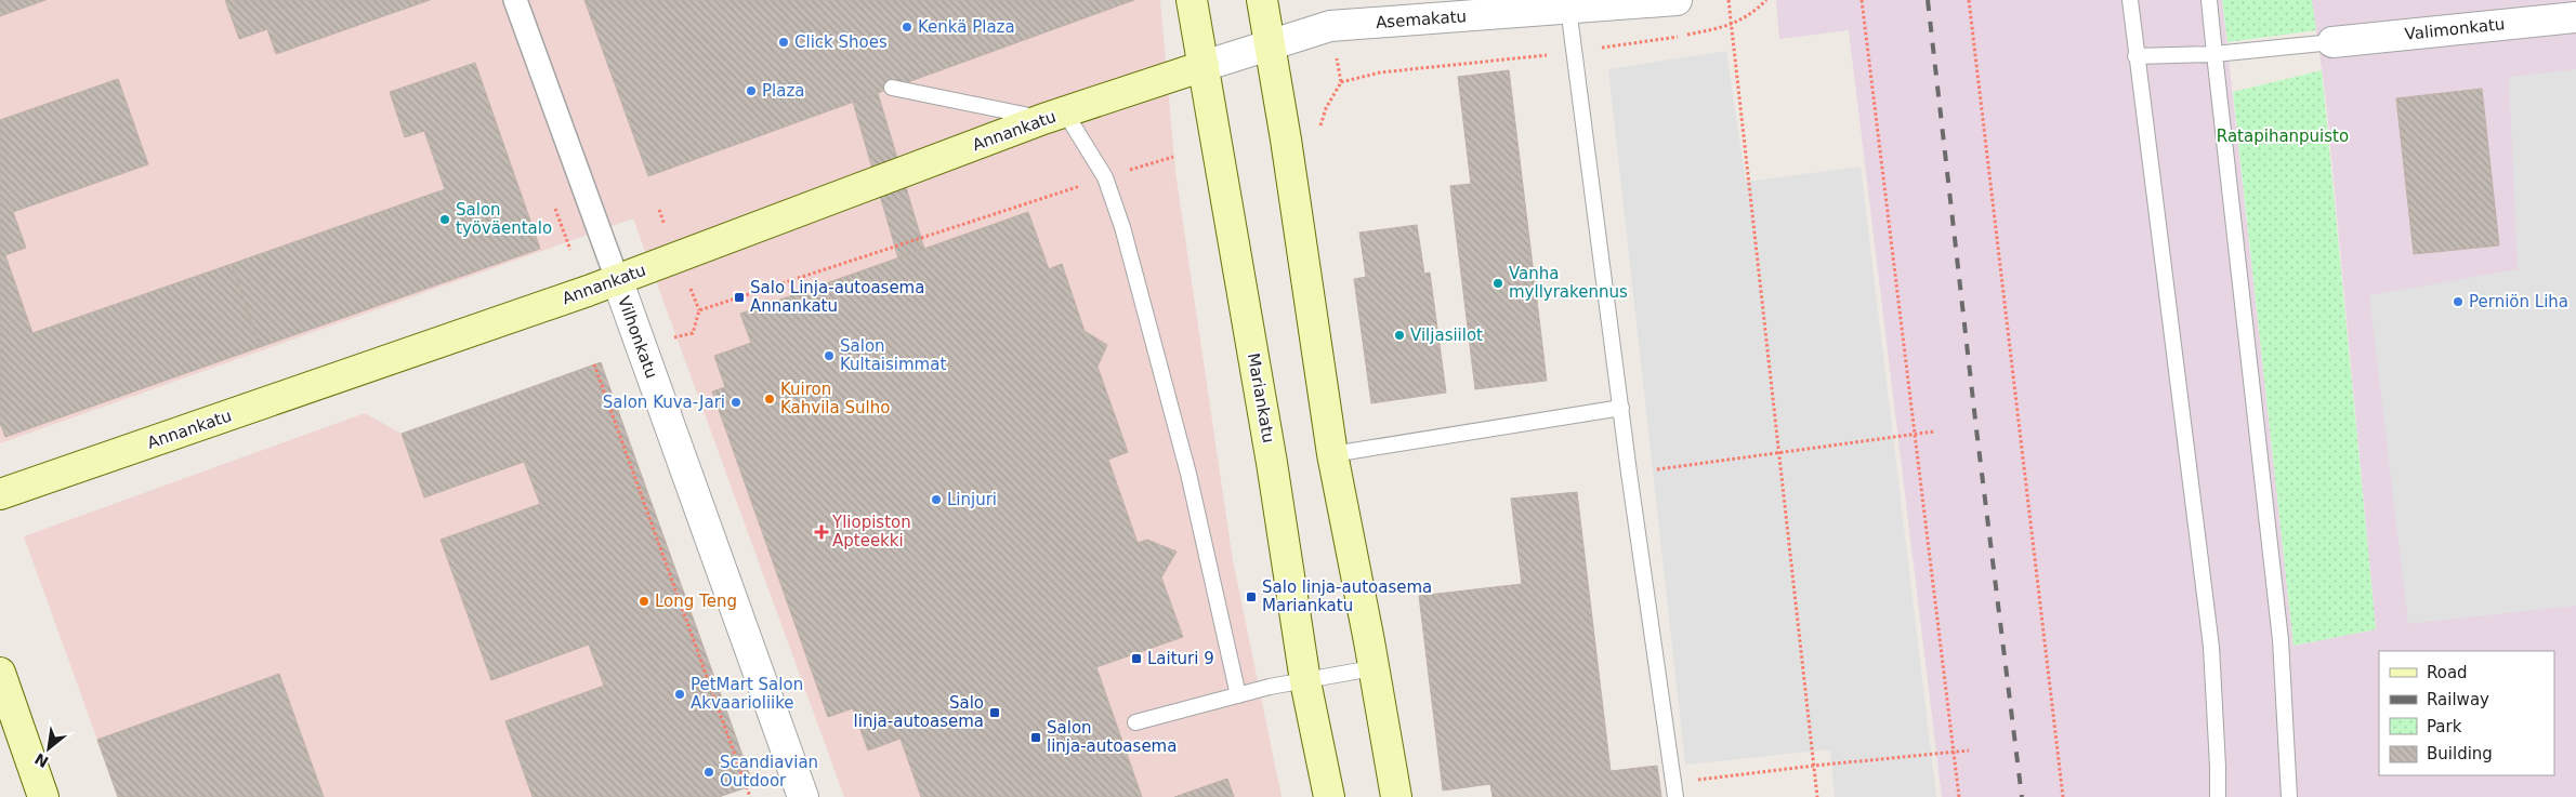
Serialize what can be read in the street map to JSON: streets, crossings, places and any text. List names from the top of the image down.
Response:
{
  "streets": {
    "main road": ["Annankatu", "Mariankatu"],
    "street": ["Asemakatu", "Valimonkatu", "Vilhonkatu"]
  },
  "crossings": [
    ["Asemakatu", "Annankatu"],
    ["Asemakatu", "Mariankatu"],
    ["Annankatu", "Vilhonkatu"],
    ["Annankatu", "Mariankatu"]
  ],
  "parks": ["Ratapihanpuisto"],
  "places": {
    "other": [
      "Kenkä Plaza",
      "Click Shoes",
      "Plaza",
      "Salon työväentalo",
      "Vanha myllyrakennus",
      "Perniön Liha",
      "Viljasiilot",
      "Salon Kultaisimmat",
      "Kuiron Kahvila Sulho",
      "Salon Kuva-Jari",
      "Linjuri",
      "Long Teng",
      "PetMart Salon Akvaarioliike",
      "Scandiavian Outdoor"
    ],
    "transit": [
      "Salo Linja-autoasema Annankatu",
      "Salo linja-autoasema Mariankatu",
      "Laituri 9",
      "Salo linja-autoasema",
      "Salon linja-autoasema"
    ],
    "health": ["Yliopiston Apteekki"]
  },
  "legend": [
    "Road",
    "Railway",
    "Park",
    "Building"
  ],
  "north": "bottom left"
}
